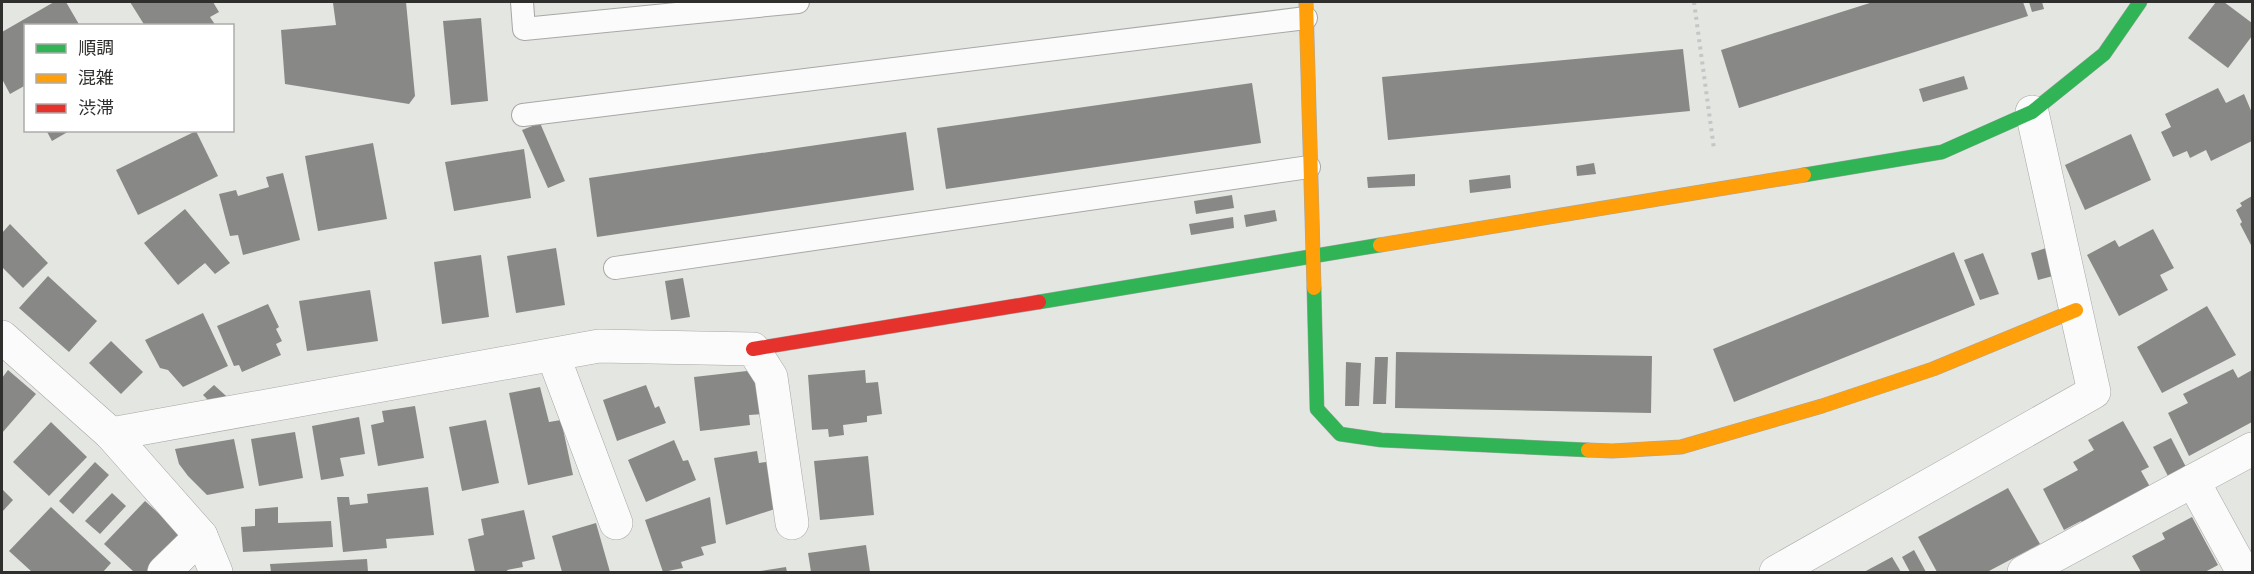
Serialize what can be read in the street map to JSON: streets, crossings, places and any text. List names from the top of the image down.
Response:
{
  "legend": ["順調", "混雑", "渋滞"]
}
